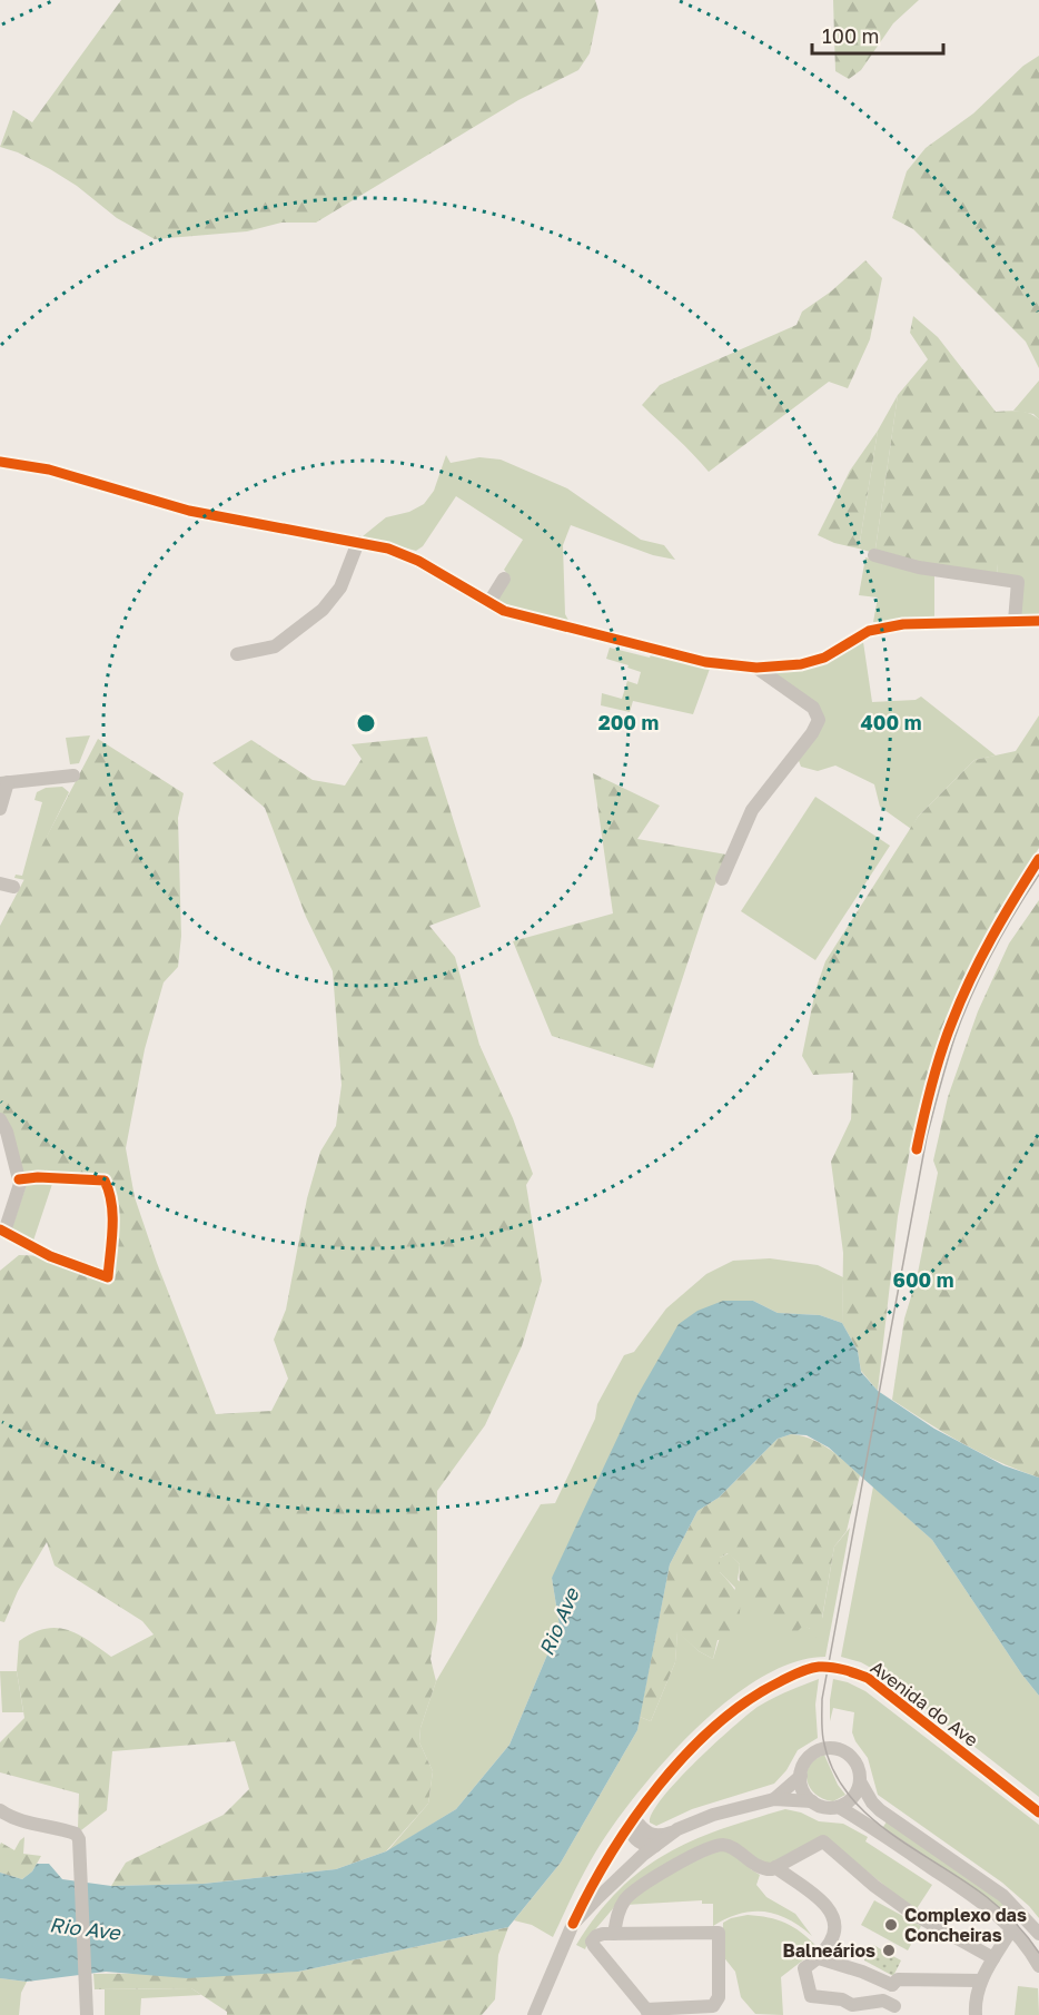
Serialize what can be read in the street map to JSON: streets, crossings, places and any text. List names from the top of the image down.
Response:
{
  "streets": {
    "street": ["Avenida do Ave"]
  },
  "water": ["Rio Ave"],
  "places": ["Complexo das Concheiras", "Balneários"],
  "scale_bar": "100 m",
  "rings": ["200 m", "400 m", "600 m"]
}
